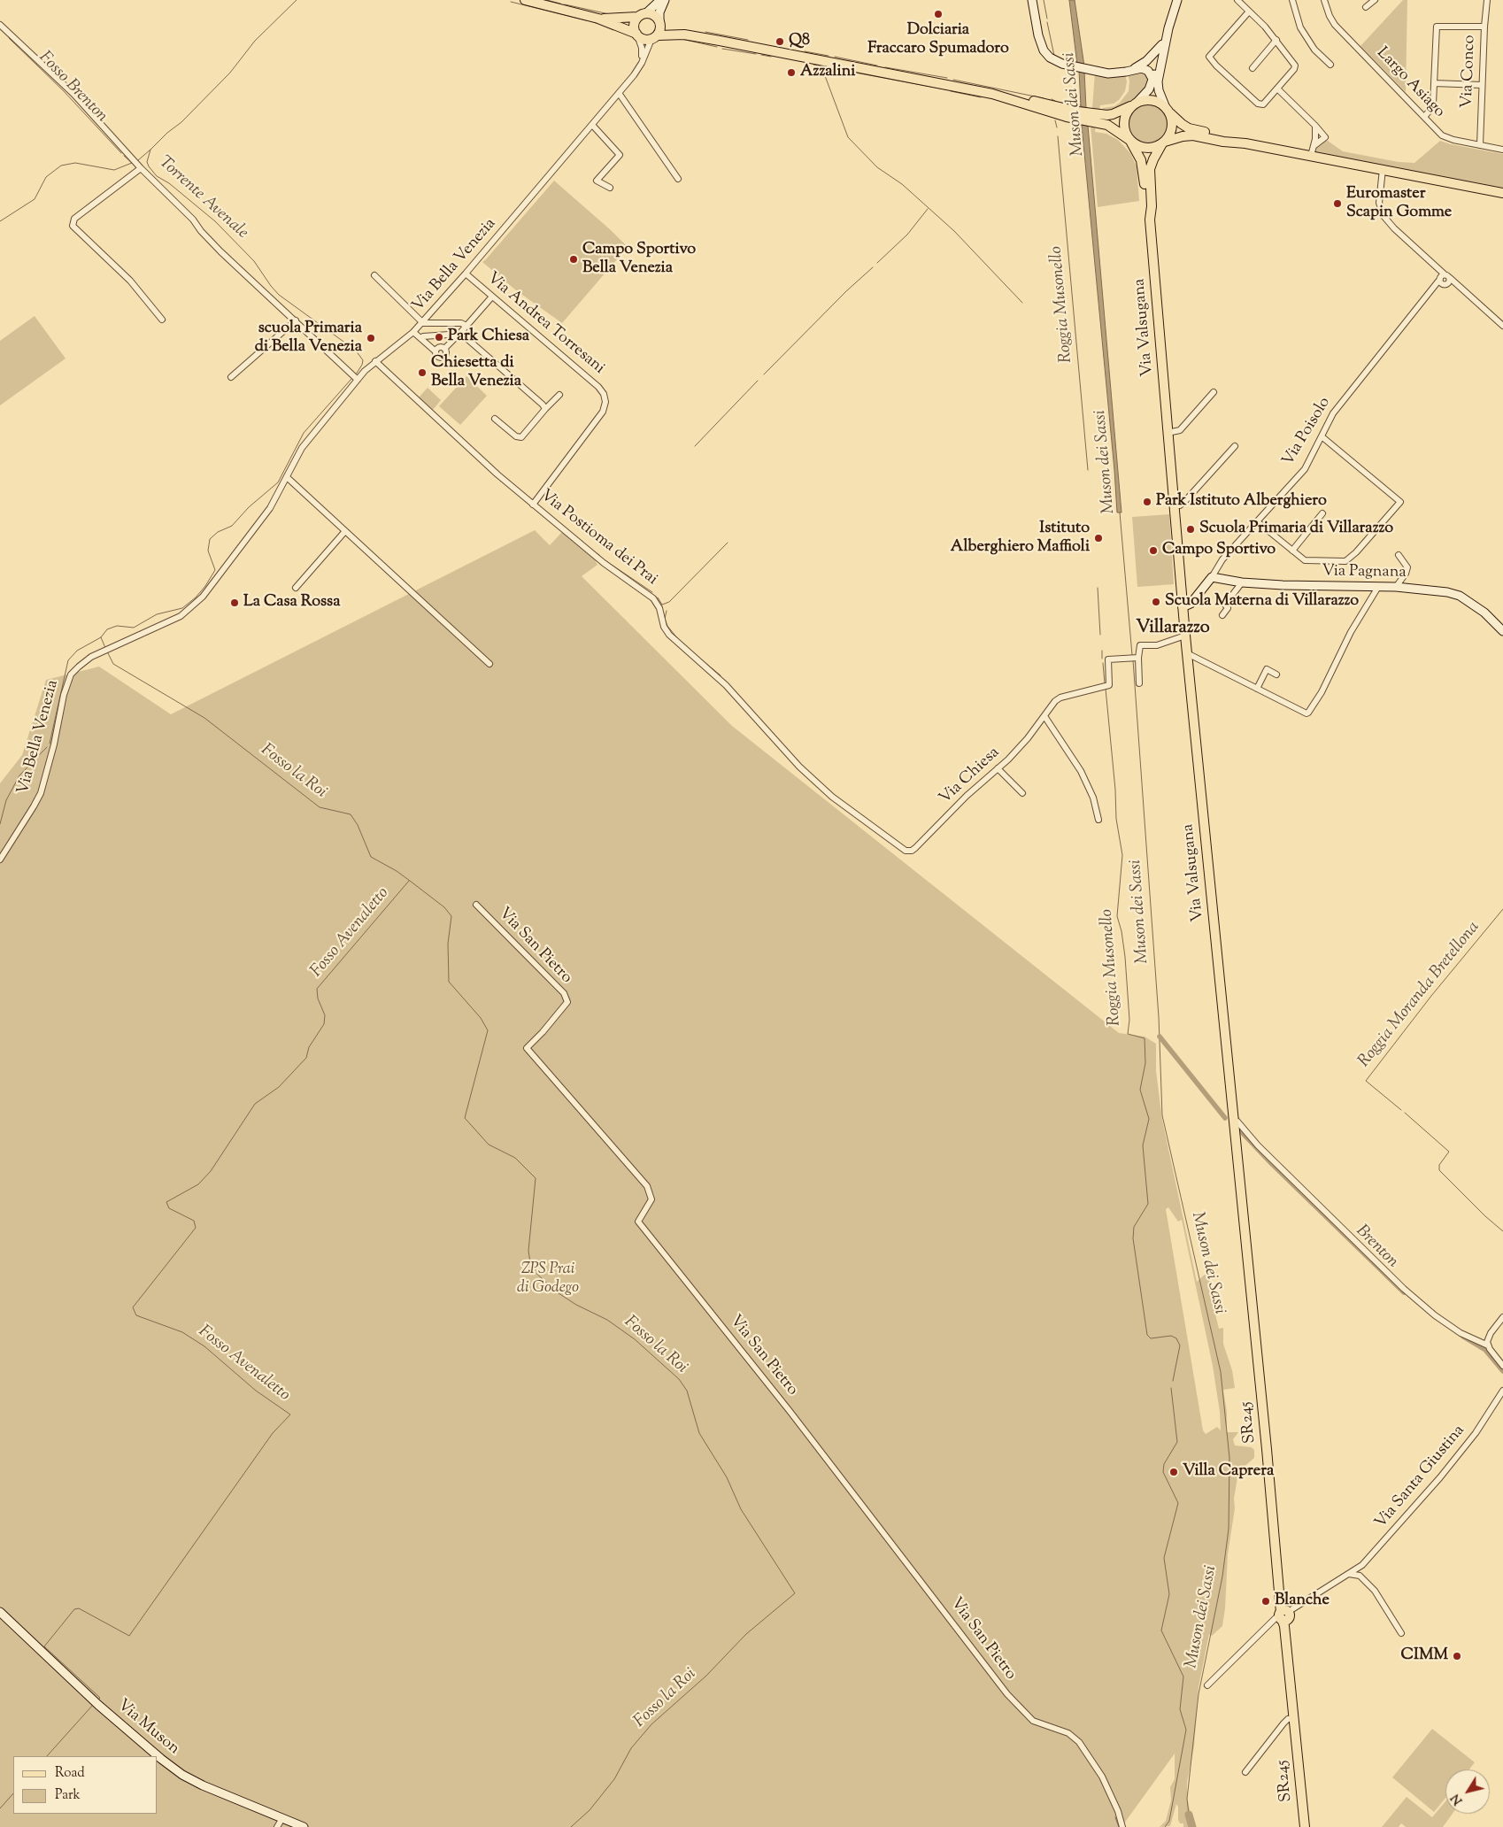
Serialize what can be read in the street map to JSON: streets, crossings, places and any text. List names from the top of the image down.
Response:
{
  "streets": {
    "main road": ["Via Valsugana", "SR245"],
    "street": [
      "Via Conco",
      "Largo Asiago",
      "Via Bella Venezia",
      "Via Andrea Torresani",
      "Via Poisolo",
      "Via Postioma dei Prai",
      "Via Pagnana",
      "Via Chiesa",
      "Via San Pietro",
      "Via Santa Giustina",
      "Via Muson"
    ]
  },
  "crossings": [
    ["Via Conco", "Largo Asiago"],
    ["Via Bella Venezia", "Via Andrea Torresani"],
    ["Via Bella Venezia", "Via Postioma dei Prai"],
    ["Via Andrea Torresani", "Via Postioma dei Prai"],
    ["Via Valsugana", "Via Poisolo"],
    ["Via Valsugana", "SR245"],
    ["Via Poisolo", "Via Pagnana"],
    ["Via Postioma dei Prai", "Via Chiesa"],
    ["SR245", "Via Santa Giustina"]
  ],
  "districts": ["Villarazzo"],
  "water": [
    "Fosso Brenton",
    "Muson dei Sassi",
    "Torrente Avenale",
    "Roggia Musonello",
    "Fosso la Roi",
    "Fosso Avenaletto",
    "Roggia Moranda Bretellona",
    "Brenton"
  ],
  "parks": ["ZPS Prai di Godego"],
  "places": [
    "Dolciaria Fraccaro Spumadoro",
    "Q8",
    "Azzalini",
    "Euromaster Scapin Gomme",
    "Campo Sportivo Bella Venezia",
    "Park Chiesa",
    "scuola Primaria di Bella Venezia",
    "Chiesetta di Bella Venezia",
    "Park Istituto Alberghiero",
    "Scuola Primaria di Villarazzo",
    "Istituto Alberghiero Maffioli",
    "Campo Sportivo",
    "Scuola Materna di Villarazzo",
    "La Casa Rossa",
    "Villa Caprera",
    "Blanche",
    "CIMM"
  ],
  "legend": ["Road", "Park"],
  "north": "bottom left"
}
